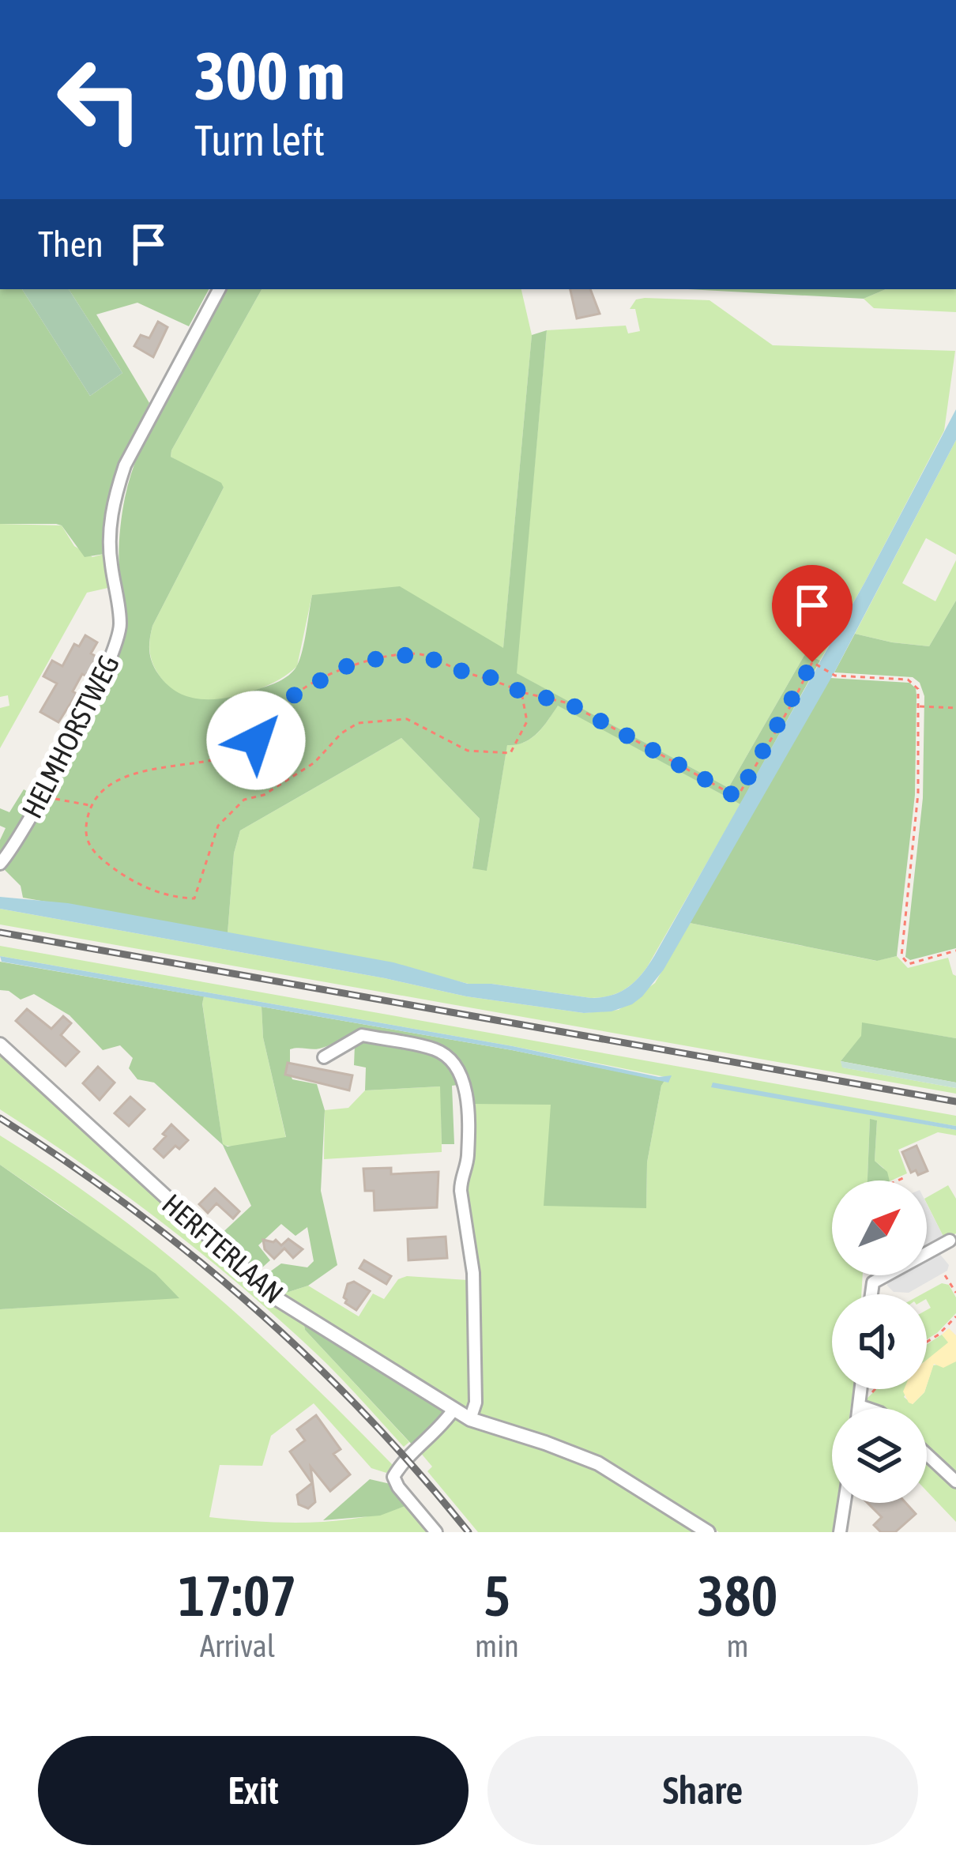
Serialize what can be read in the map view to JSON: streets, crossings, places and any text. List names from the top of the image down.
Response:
{
  "streets": {
    "street": ["HELMHORSTWEG", "HERFTERLAAN"]
  },
  "north": "top right",
  "page": {
    "turn": ["300 m", "Turn left"],
    "then": "Then",
    "eta": [
      "17:07",
      "Arrival",
      "5",
      "min",
      "380",
      "m"
    ],
    "buttons": ["Exit", "Share"]
  }
}
